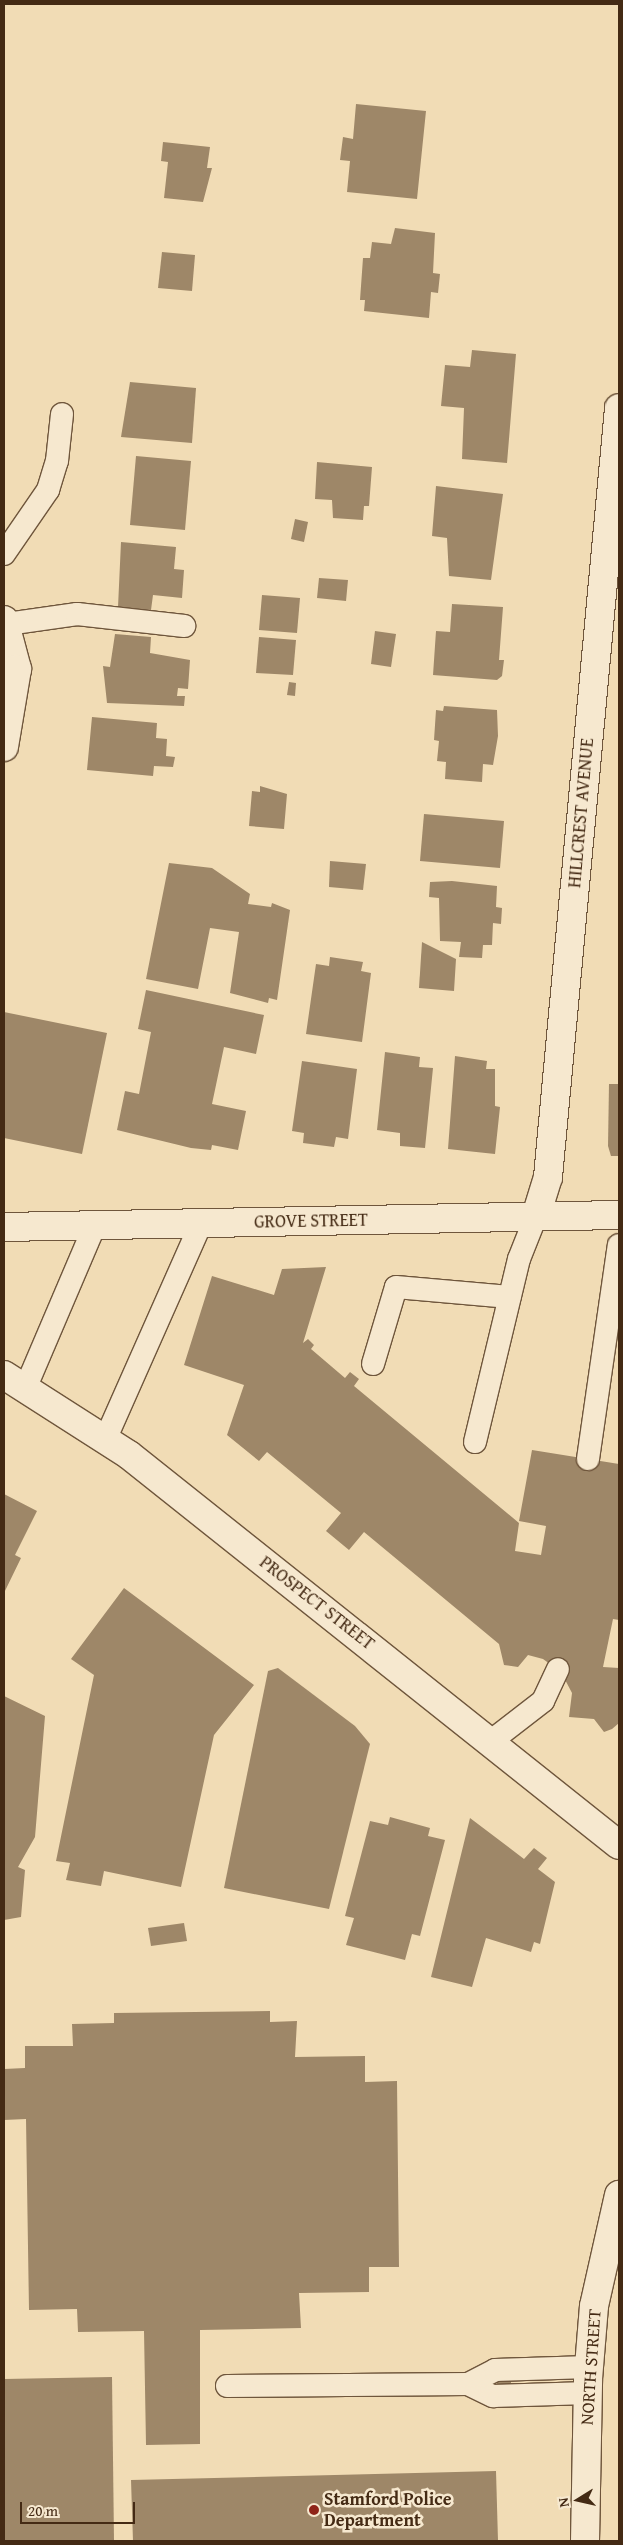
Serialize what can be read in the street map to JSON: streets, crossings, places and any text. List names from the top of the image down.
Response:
{
  "streets": {
    "main road": [
      "HILLCREST AVENUE",
      "GROVE STREET",
      "PROSPECT STREET",
      "NORTH STREET"
    ]
  },
  "crossings": [
    ["HILLCREST AVENUE", "GROVE STREET"]
  ],
  "places": ["Stamford Police Department"],
  "scale_bar": "20 m",
  "north": "left"
}
